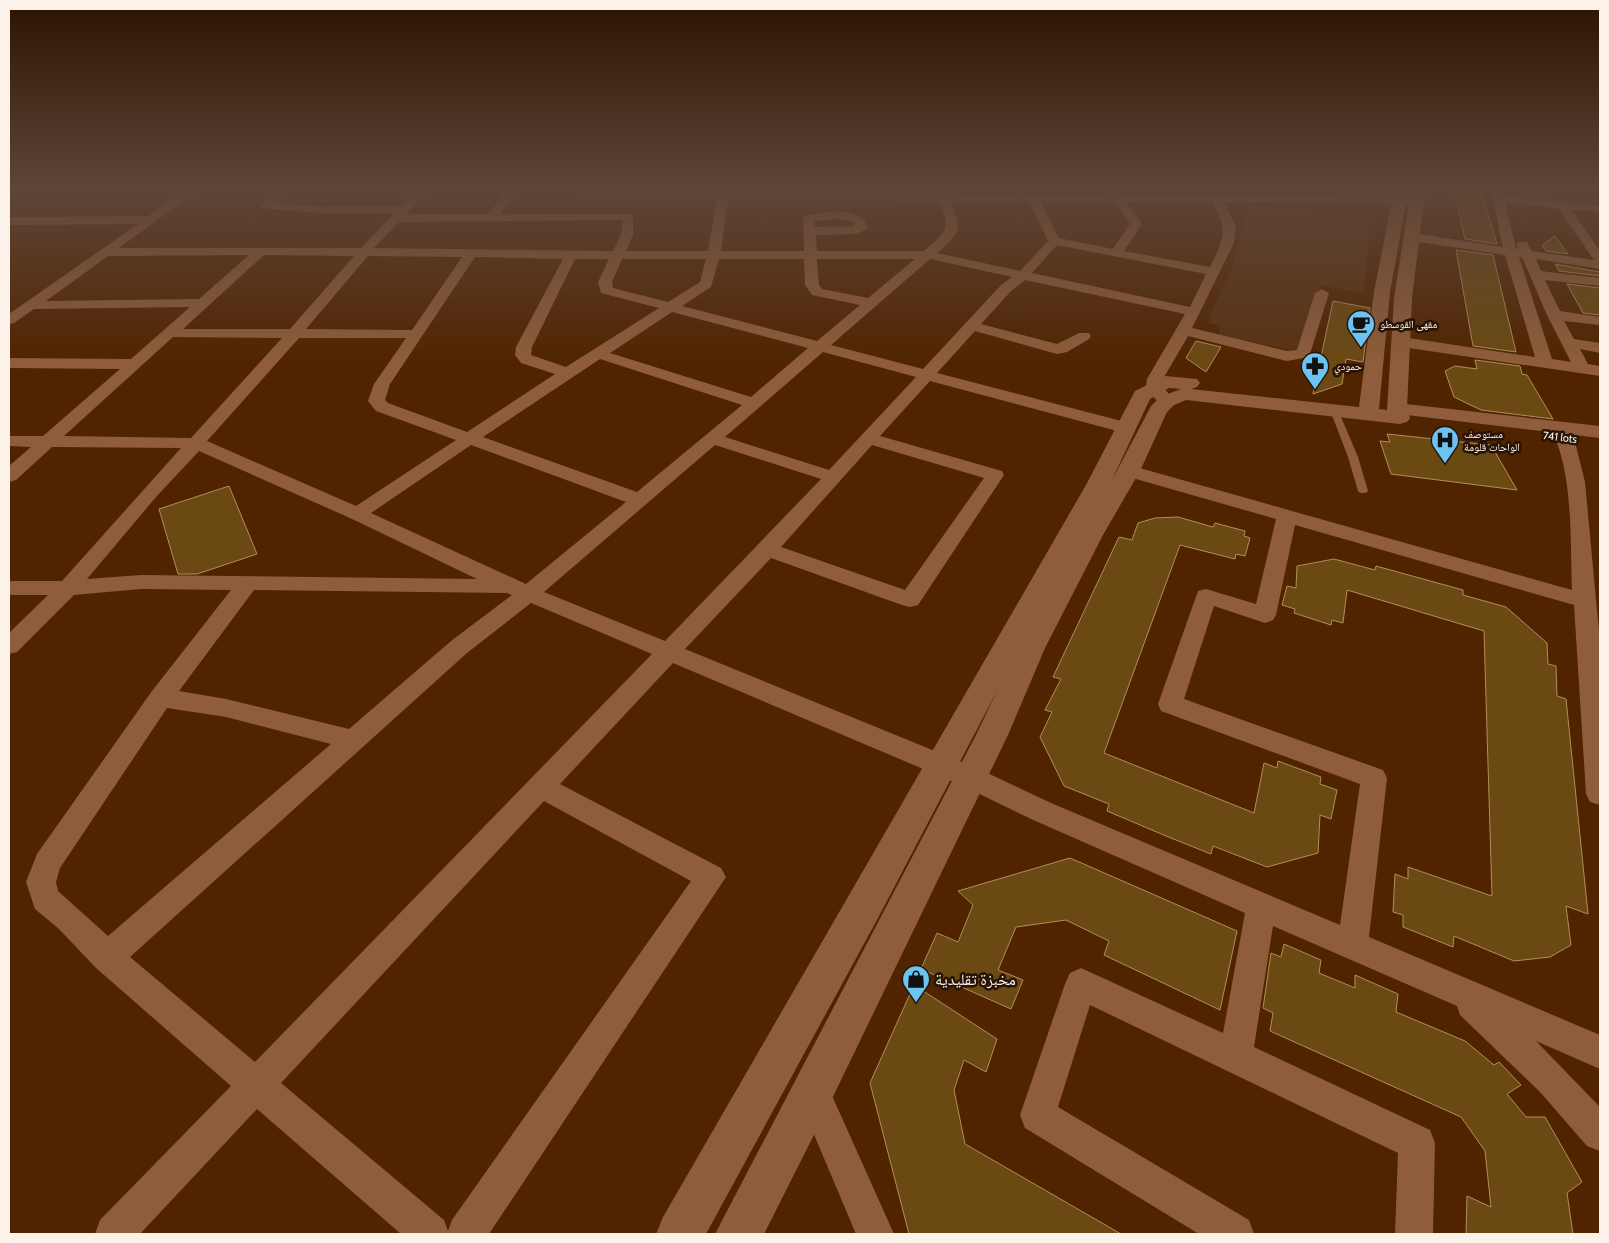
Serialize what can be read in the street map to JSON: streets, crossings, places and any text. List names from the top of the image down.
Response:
{
  "streets": {
    "main road": ["741 lots"]
  },
  "places": {
    "cafe": ["مقهى الڨوسطو"],
    "pharmacy": ["حمودي"],
    "hospital": ["مستوصف الواحات قلومة"],
    "shop": ["مخبزة تقليدية"]
  }
}
